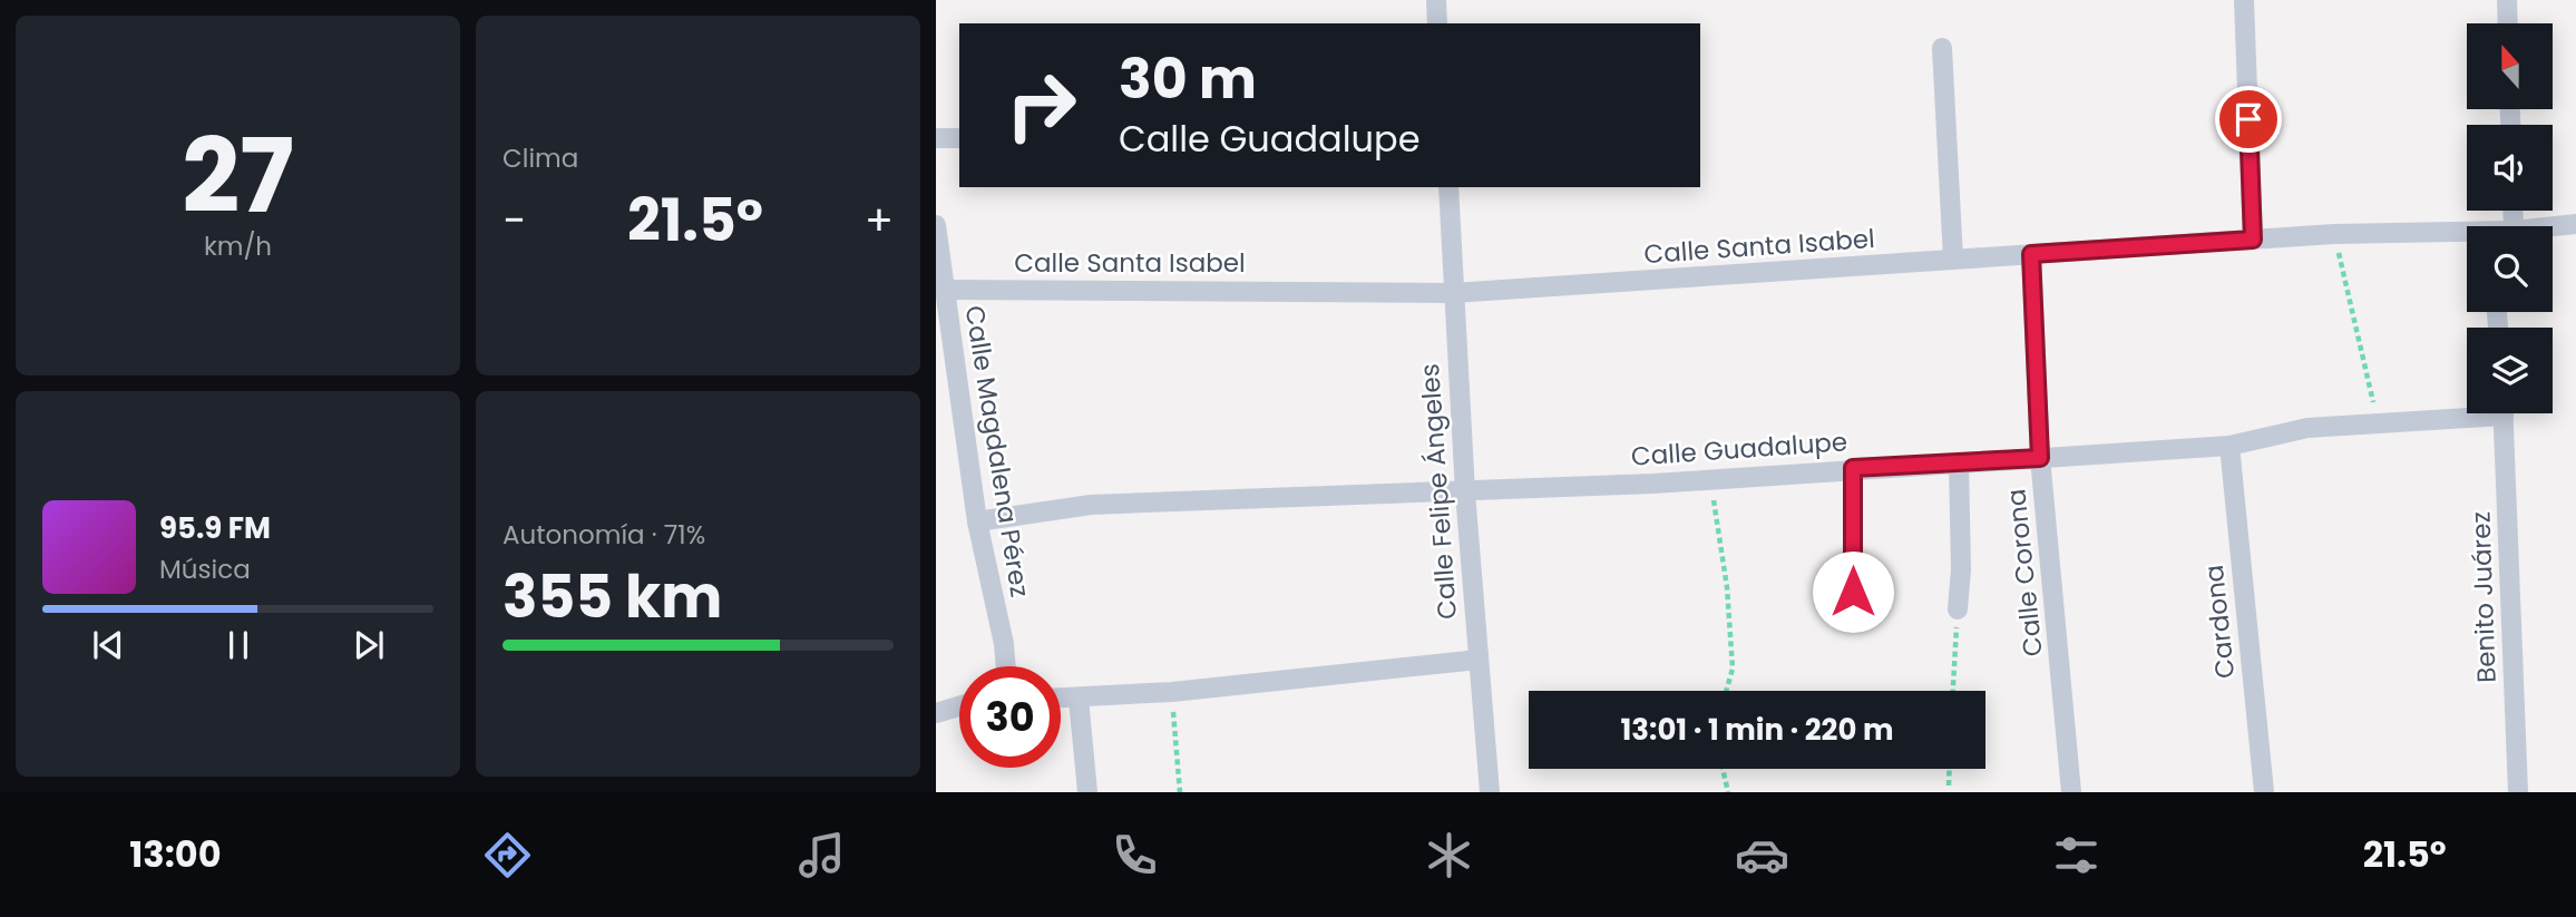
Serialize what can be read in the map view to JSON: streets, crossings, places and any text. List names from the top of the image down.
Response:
{
  "streets": {
    "street": [
      "Calle Santa Isabel",
      "Calle Guadalupe",
      "Calle Magdalena Pérez",
      "Calle Felipe Ángeles",
      "Calle Corona",
      "Benito Juárez",
      "Cardona"
    ]
  },
  "crossings": [
    ["Calle Santa Isabel", "Calle Magdalena Pérez"],
    ["Calle Santa Isabel", "Calle Felipe Ángeles"],
    ["Calle Santa Isabel", "Calle Corona"],
    ["Calle Guadalupe", "Calle Magdalena Pérez"],
    ["Calle Guadalupe", "Calle Felipe Ángeles"],
    ["Calle Guadalupe", "Calle Corona"],
    ["Calle Guadalupe", "Cardona"]
  ],
  "north": "top",
  "page": {
    "tile": [
      ["27", "km/h"],
      "Clima",
      ["Autonomía · 71%", "355 km"]
    ],
    "turn": ["30 m", "Calle Guadalupe"],
    "heat": ["−", "21.5°", "+"],
    "song": ["95.9 FM", "Música"],
    "limit": "30",
    "trip": "13:01 · 1 min · 220 m",
    "tabs": ["13:00", "21.5°"]
  }
}
